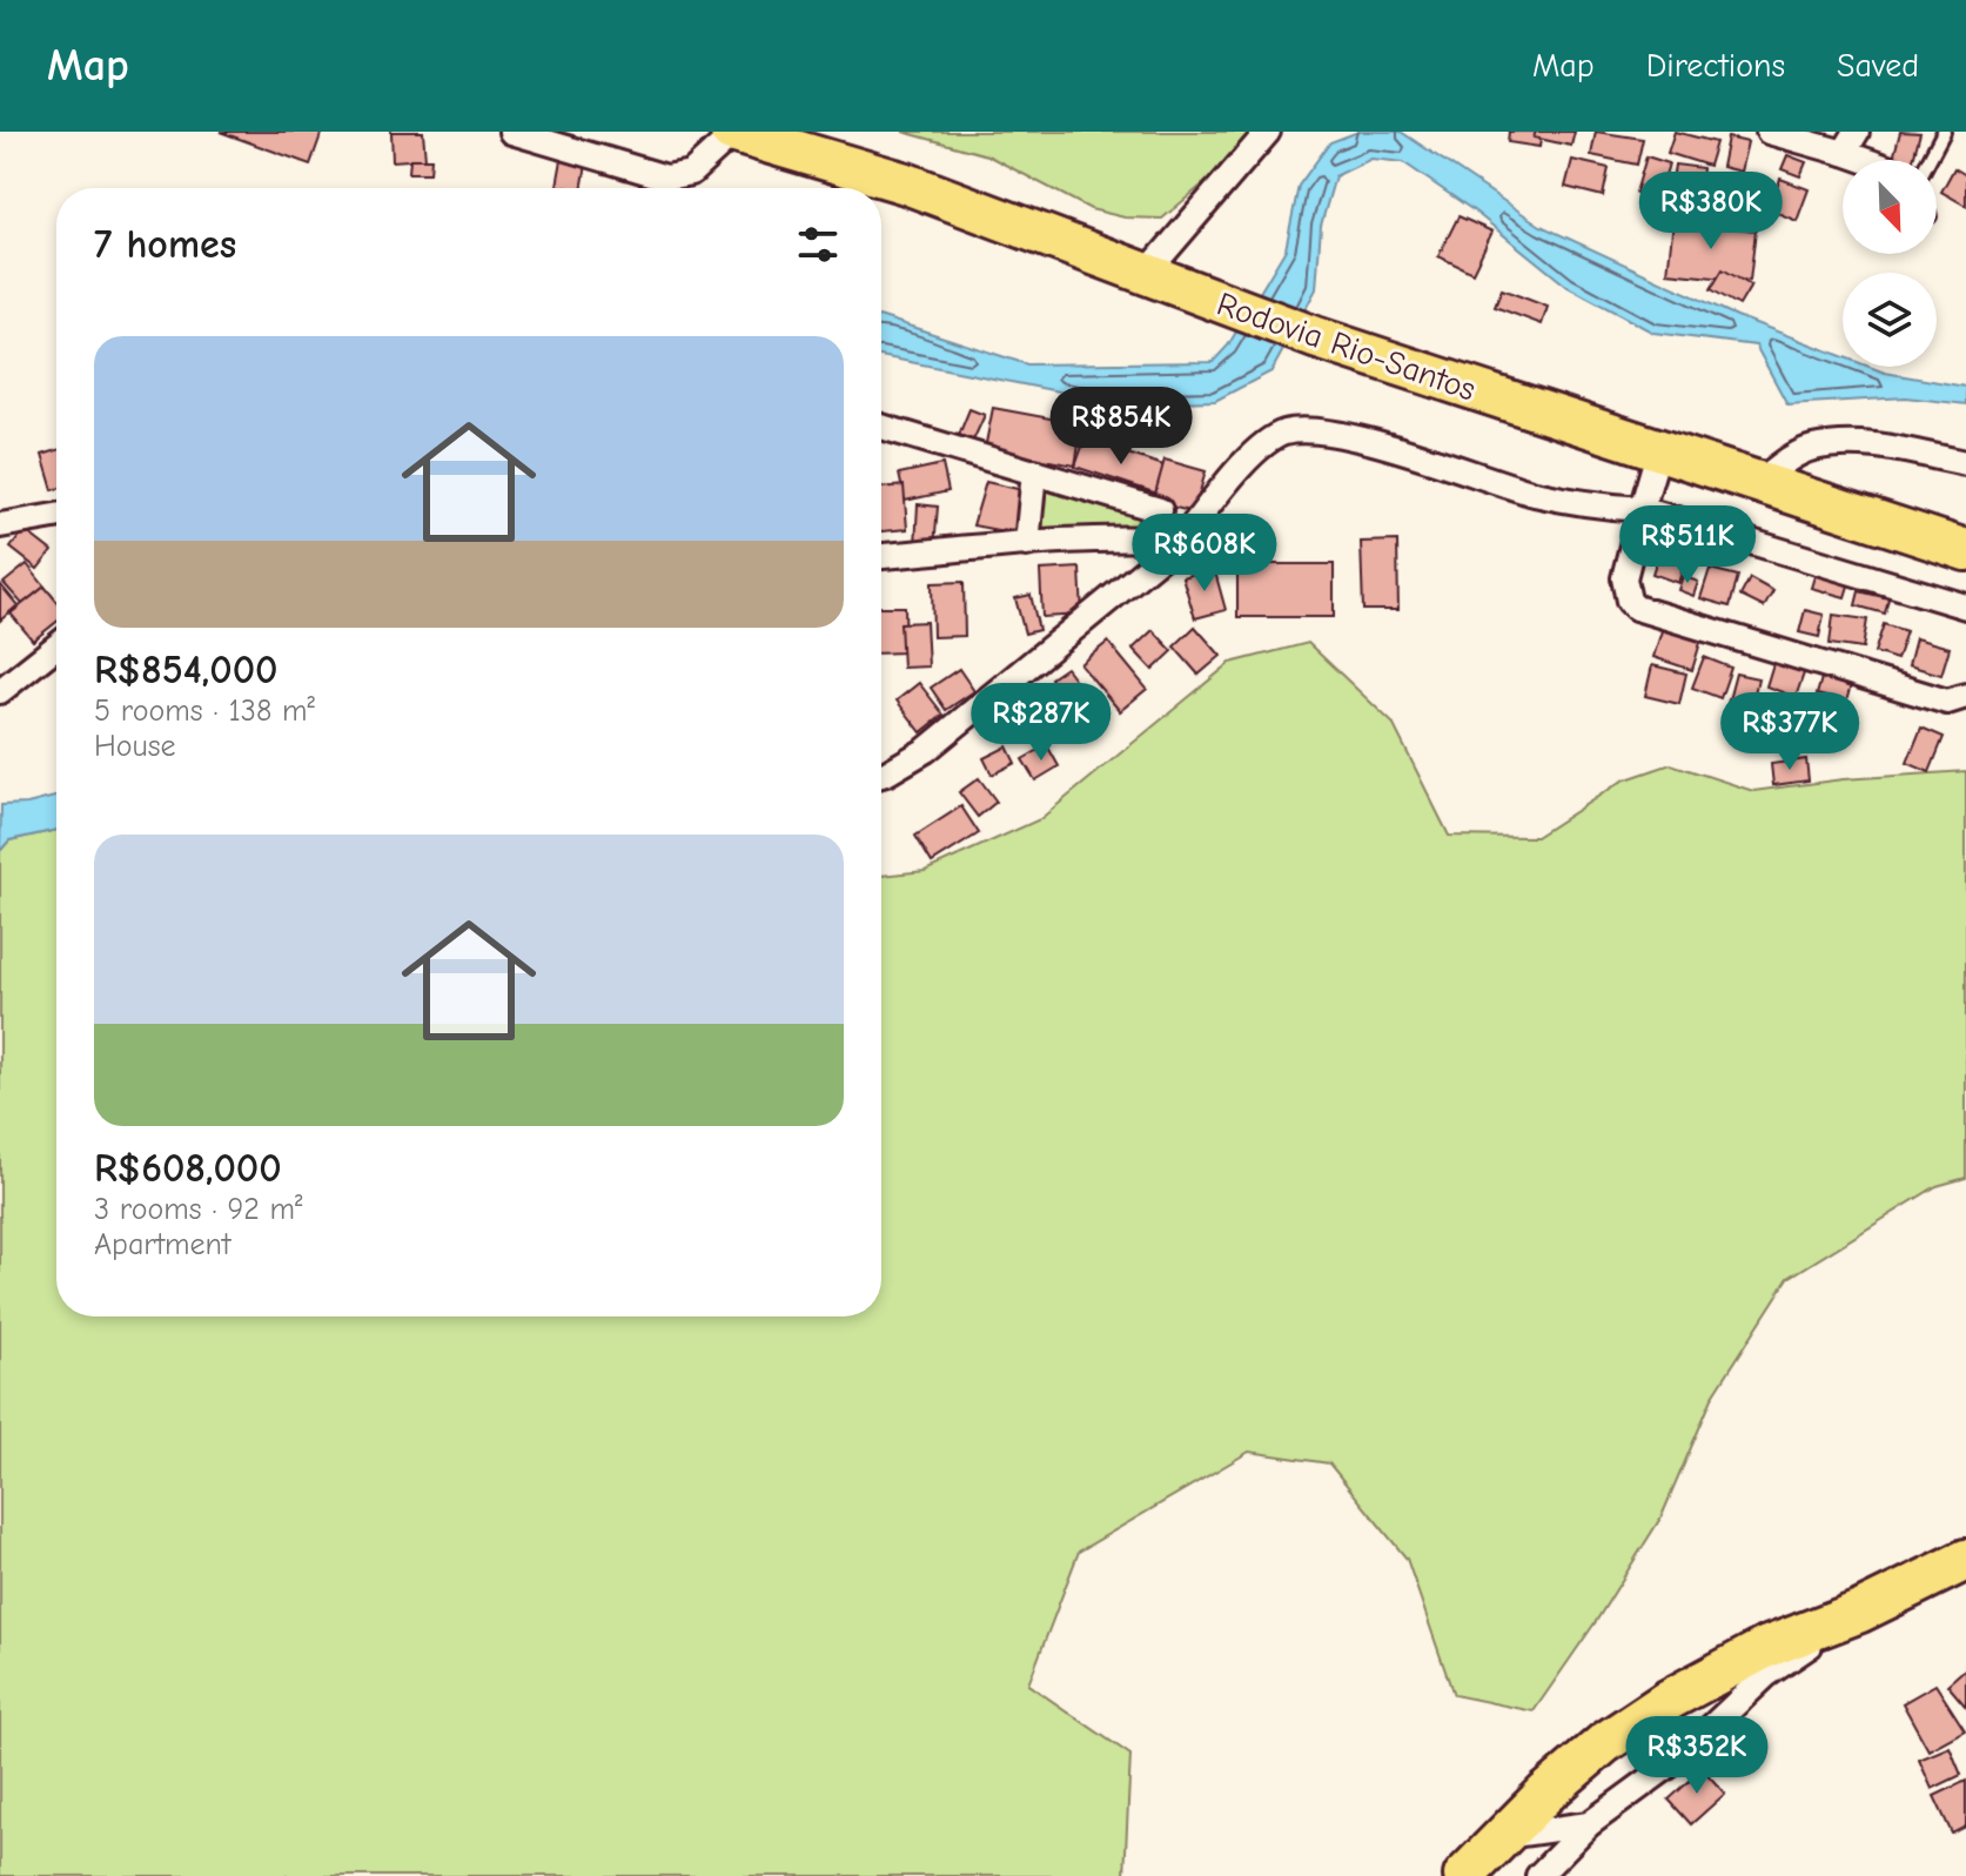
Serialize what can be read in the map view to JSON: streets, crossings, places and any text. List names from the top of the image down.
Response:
{
  "streets": {
    "highway": ["Rodovia Rio-Santos"]
  },
  "north": "bottom right",
  "page": {
    "header": "Map",
    "nav": ["Map", "Directions", "Saved"],
    "price": [
      "R$380K",
      "R$854K",
      "R$511K",
      "R$608K",
      "R$287K",
      "R$377K",
      "R$352K"
    ],
    "heading": "7 homes",
    "list": [
      {
        "name": "R$854,000",
        "note": "5 rooms · 138 m² · House"
      },
      {
        "name": "R$608,000",
        "note": "3 rooms · 92 m² · Apartment"
      }
    ]
  }
}
